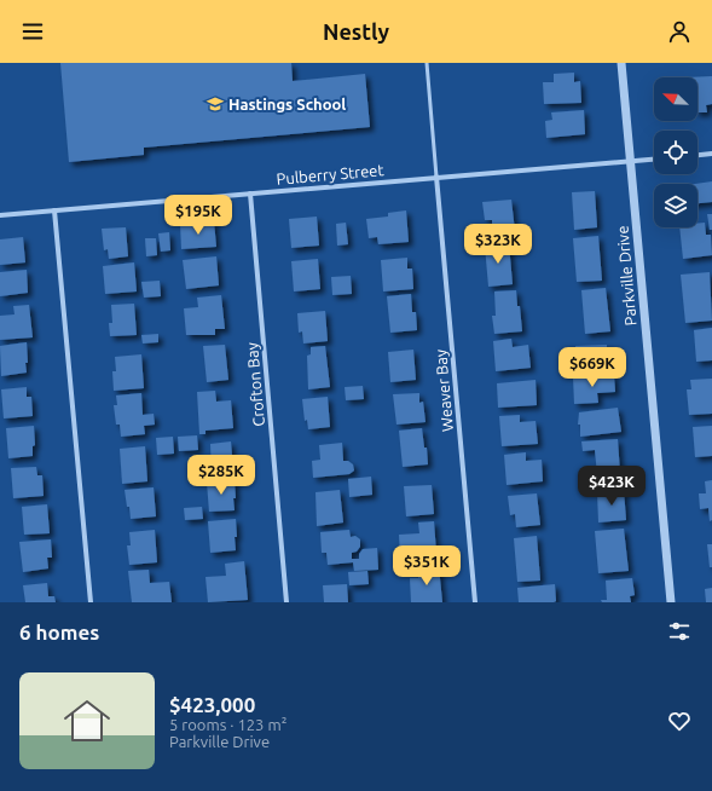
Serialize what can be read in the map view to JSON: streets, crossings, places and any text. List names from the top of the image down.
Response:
{
  "streets": {
    "street": [
      "Pulberry Street",
      "Parkville Drive",
      "Crofton Bay",
      "Weaver Bay"
    ]
  },
  "crossings": [
    ["Pulberry Street", "Parkville Drive"],
    ["Pulberry Street", "Crofton Bay"],
    ["Pulberry Street", "Weaver Bay"]
  ],
  "places": {
    "school or university": ["Hastings School"]
  },
  "north": "top left",
  "page": {
    "header": "Nestly",
    "price": [
      "$195K",
      "$323K",
      "$669K",
      "$285K",
      "$423K",
      "$351K"
    ],
    "heading": "6 homes",
    "list": [
      {
        "name": "$423,000",
        "note": "5 rooms · 123 m² · Parkville Drive"
      }
    ]
  }
}
